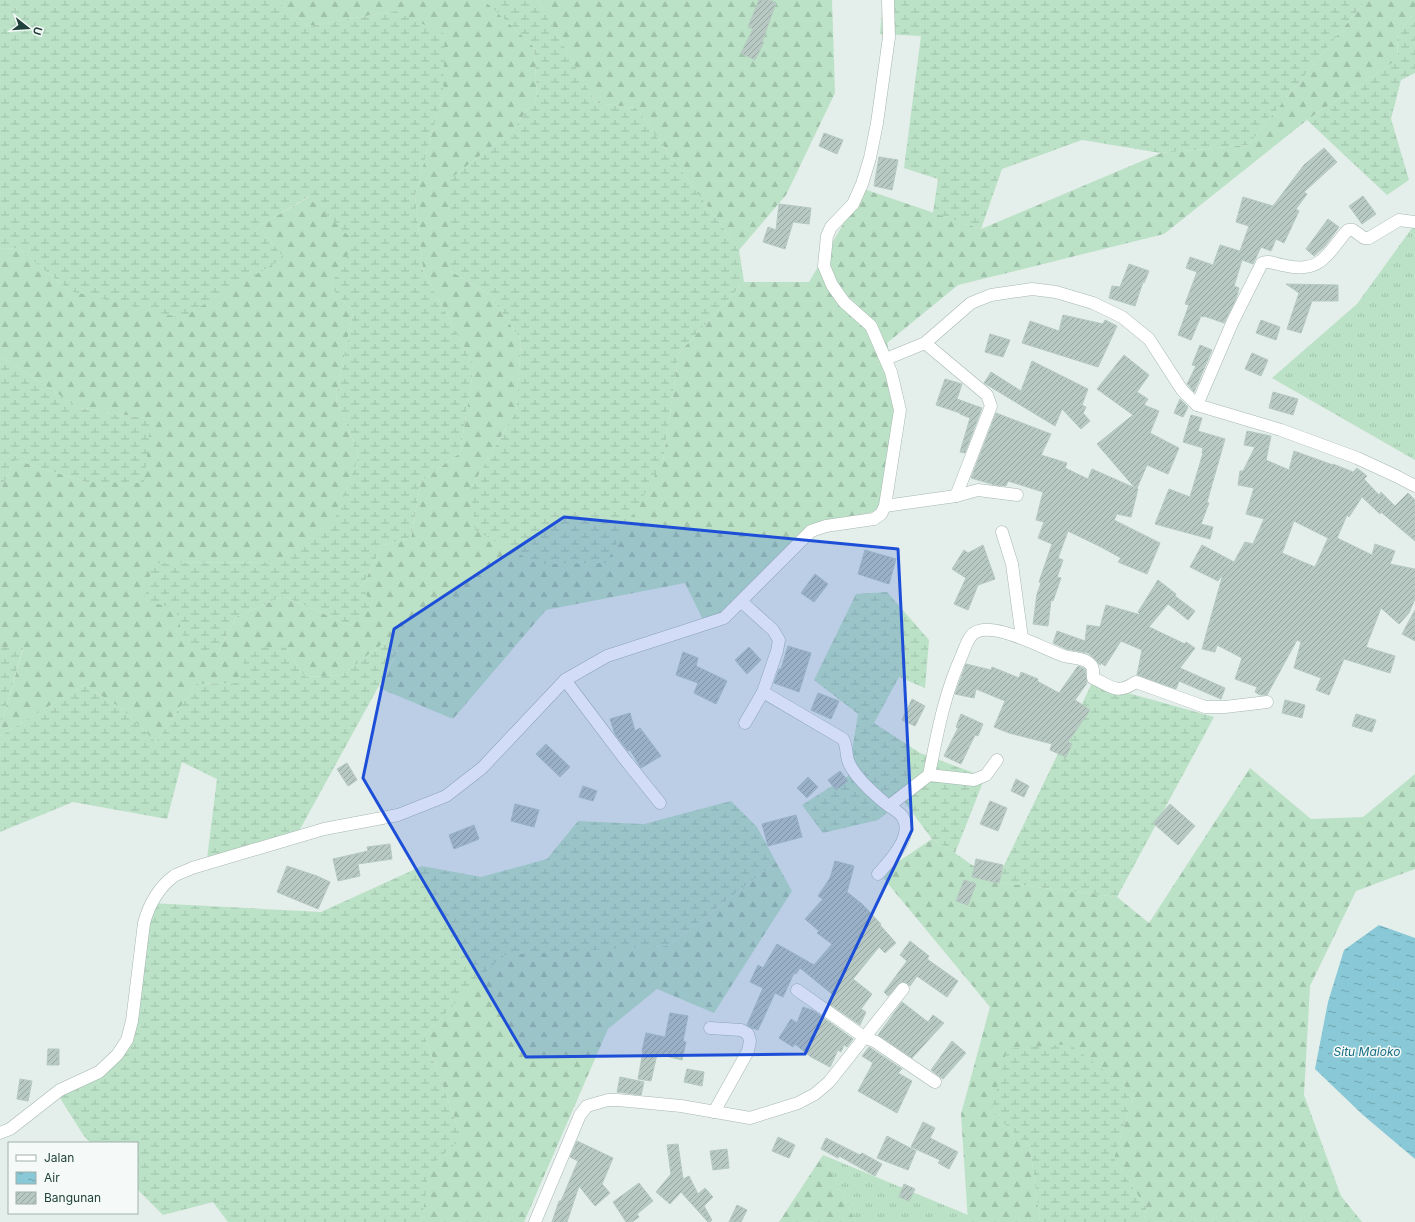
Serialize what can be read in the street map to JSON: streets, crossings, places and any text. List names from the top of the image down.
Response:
{
  "water": ["Situ Maloko"],
  "legend": ["Jalan", "Air", "Bangunan"],
  "north": "right"
}
